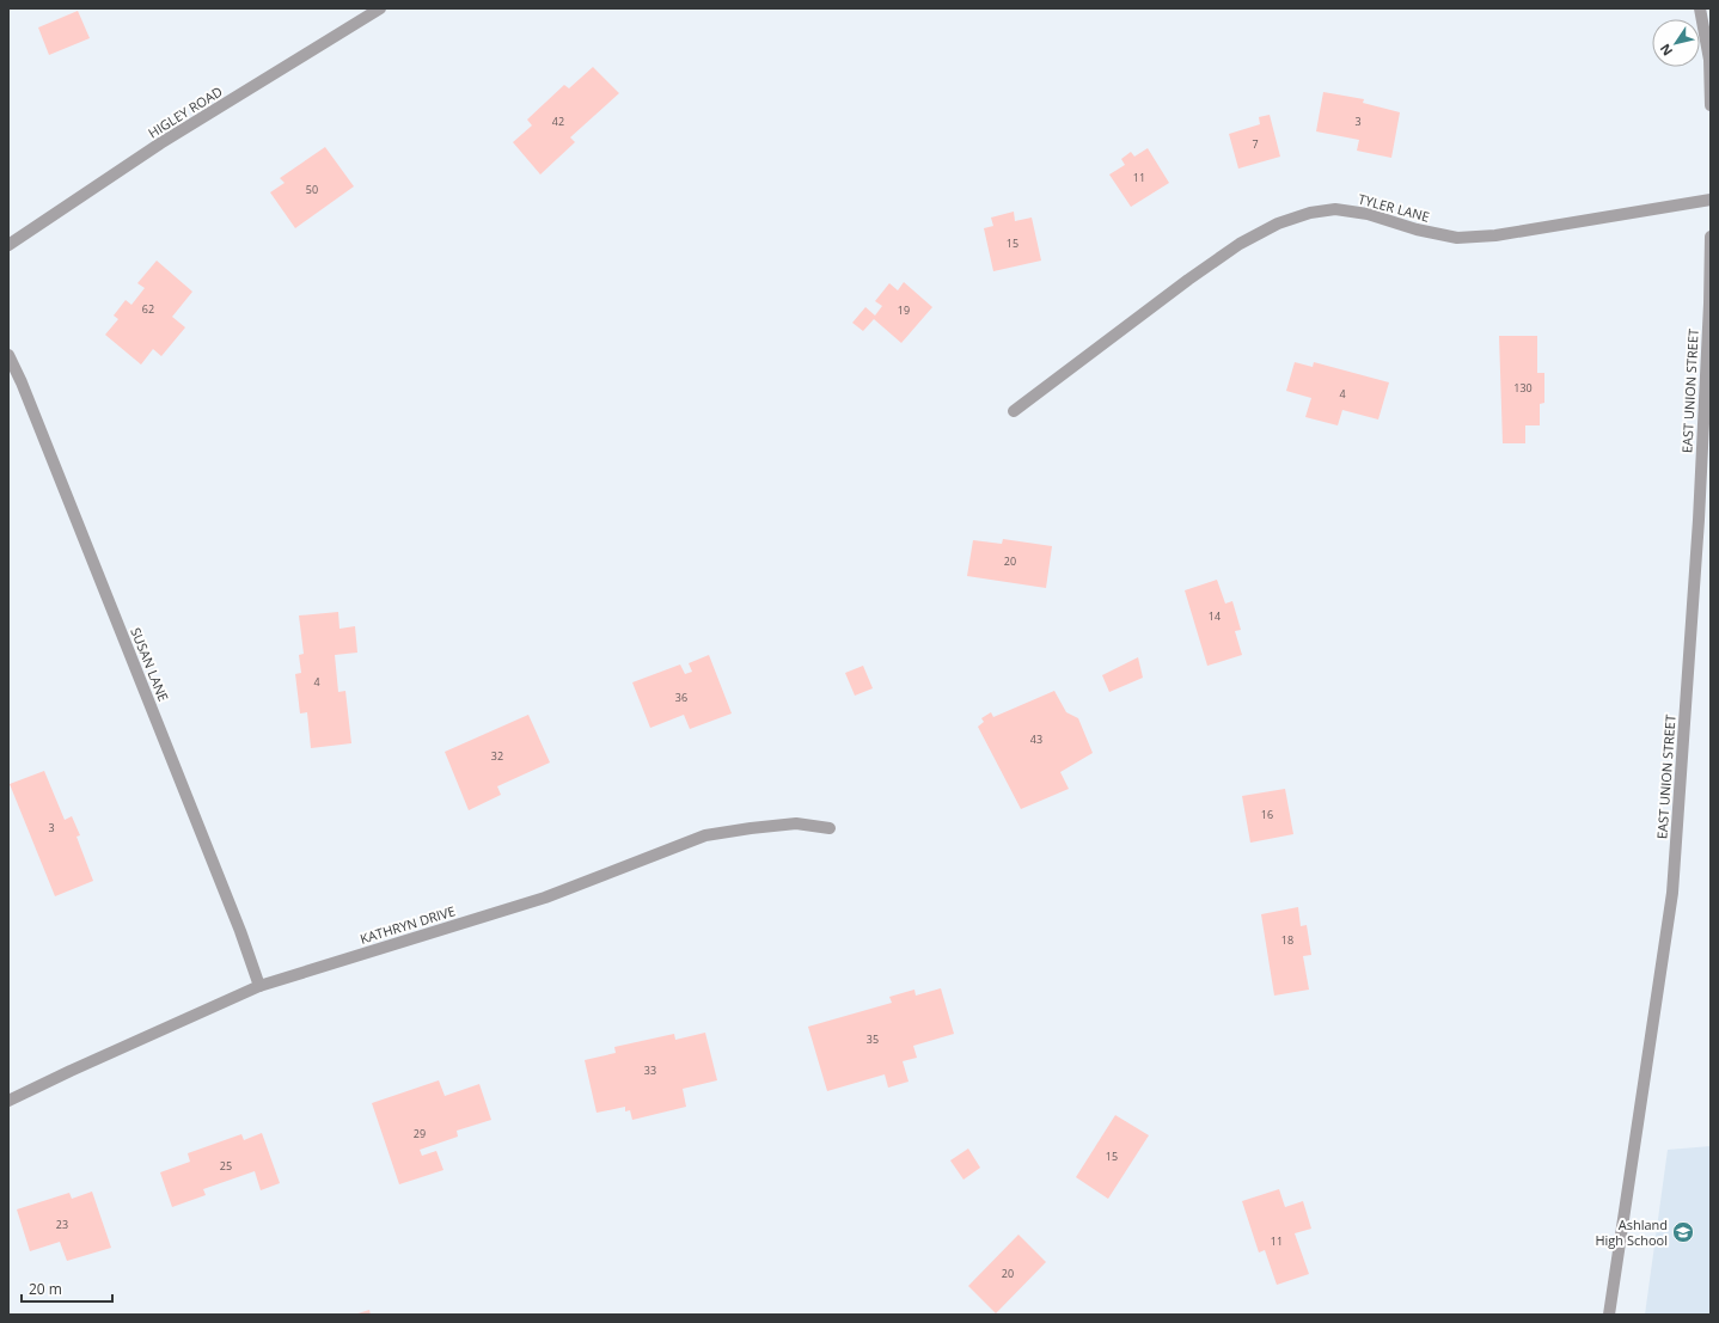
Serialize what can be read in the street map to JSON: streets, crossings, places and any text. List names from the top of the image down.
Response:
{
  "streets": {
    "street": [
      "HIGLEY ROAD",
      "TYLER LANE",
      "EAST UNION STREET",
      "SUSAN LANE",
      "KATHRYN DRIVE"
    ]
  },
  "crossings": [
    ["SUSAN LANE", "KATHRYN DRIVE"]
  ],
  "places": {
    "school or university": ["Ashland High School"]
  },
  "house_numbers": [
    "42",
    "3",
    "7",
    "11",
    "50",
    "15",
    "62",
    "19",
    "130",
    "4",
    "20",
    "14",
    "4",
    "36",
    "43",
    "32",
    "16",
    "3",
    "18",
    "35",
    "33",
    "29",
    "15",
    "25",
    "23",
    "11",
    "20"
  ],
  "scale_bar": "20 m",
  "north": "bottom left"
}
